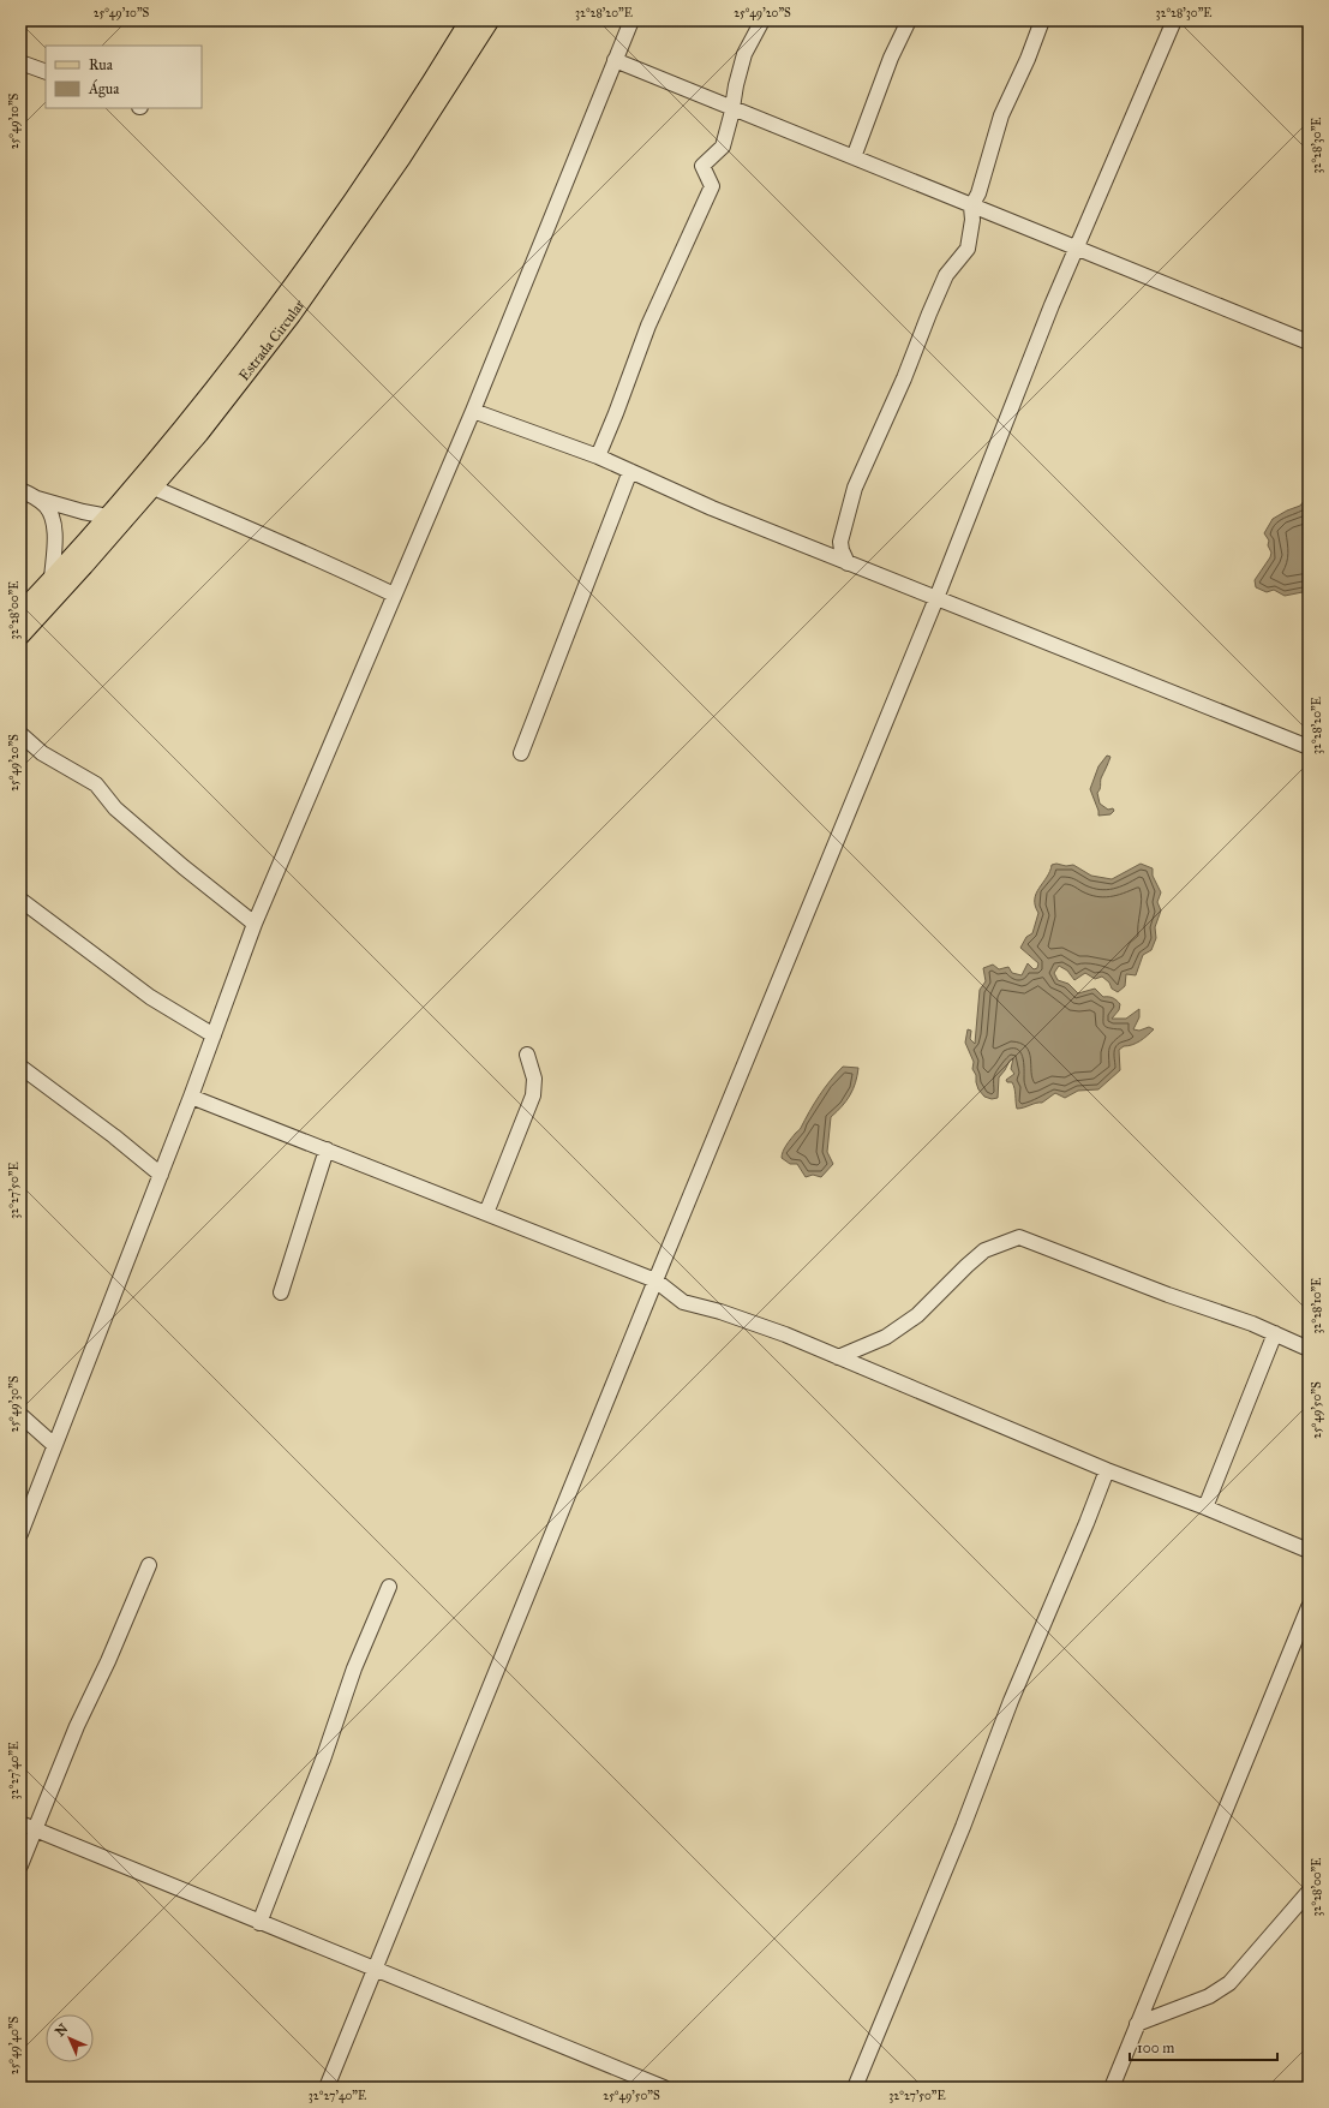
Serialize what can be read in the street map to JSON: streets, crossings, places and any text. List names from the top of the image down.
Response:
{
  "streets": {
    "main road": ["Estrada Circular"]
  },
  "legend": ["Rua", "Água"],
  "scale_bar": "100 m",
  "north": "top left",
  "coordinates": [
    "25°49'10\"S",
    "32°28'20\"E",
    "25°49'20\"S",
    "32°28'30\"E",
    "32°28'00\"E",
    "32°27'50\"E",
    "32°28'10\"E",
    "25°49'30\"S",
    "25°49'50\"S",
    "32°27'40\"E",
    "25°49'40\"S"
  ]
}
